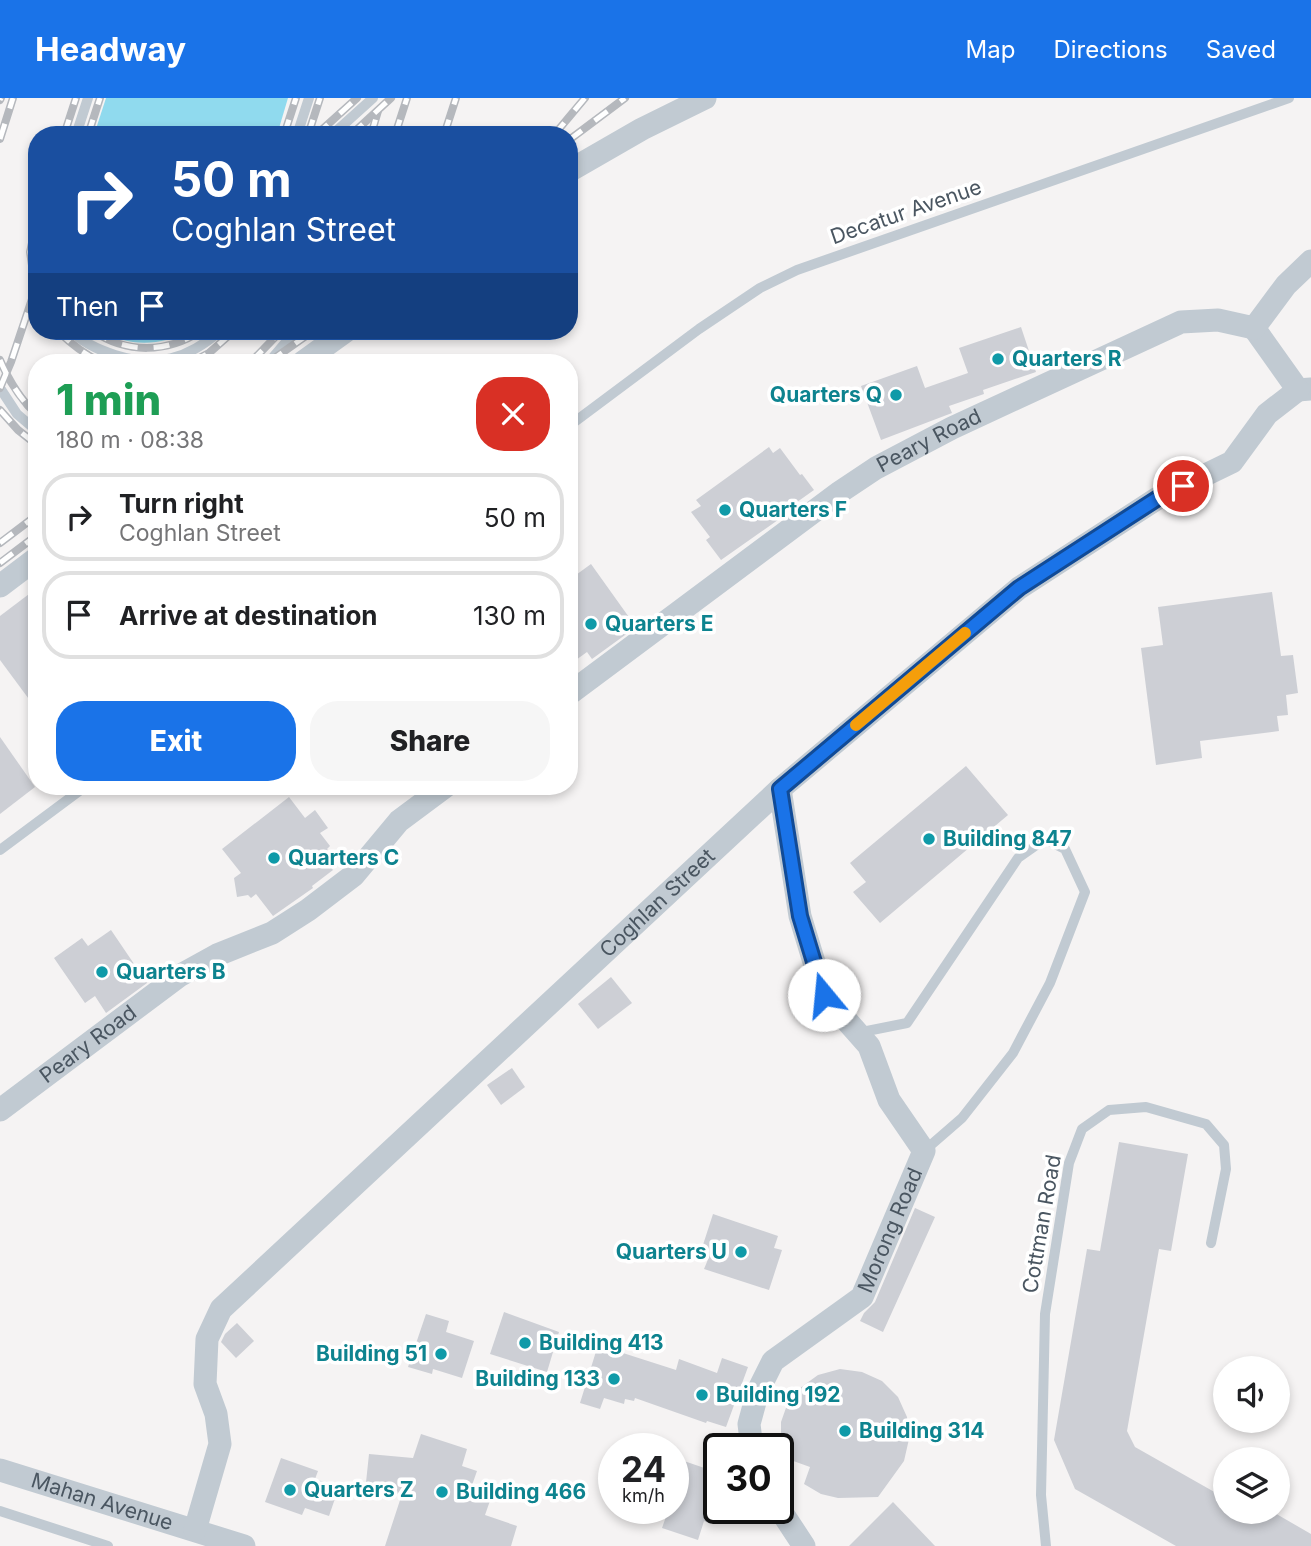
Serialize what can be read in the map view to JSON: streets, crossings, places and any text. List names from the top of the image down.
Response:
{
  "streets": {
    "street": [
      "Peary Road",
      "Coghlan Street",
      "Morong Road",
      "Mahan Avenue"
    ],
    "lane": ["Decatur Avenue", "Cottman Road"]
  },
  "crossings": [
    ["Coghlan Street", "Morong Road"],
    ["Coghlan Street", "Mahan Avenue"]
  ],
  "places": [
    "Quarters R",
    "Quarters Q",
    "Quarters F",
    "Quarters E",
    "Building 847",
    "Quarters C",
    "Quarters B",
    "Quarters U",
    "Building 413",
    "Building 51",
    "Building 133",
    "Building 192",
    "Building 314",
    "Quarters Z",
    "Building 466"
  ],
  "page": {
    "header": "Headway",
    "nav": ["Map", "Directions", "Saved"],
    "turn": ["50 m", "Coghlan Street"],
    "then": "Then",
    "heading": ["1 min", "180 m · 08:38"],
    "list": [
      {
        "name": "Turn right",
        "note": "Coghlan Street",
        "value": "50 m"
      },
      {
        "name": "Arrive at destination",
        "value": "130 m"
      }
    ],
    "buttons": ["Exit", "Share"],
    "speed": "24 km/h",
    "limit": "30"
  }
}
